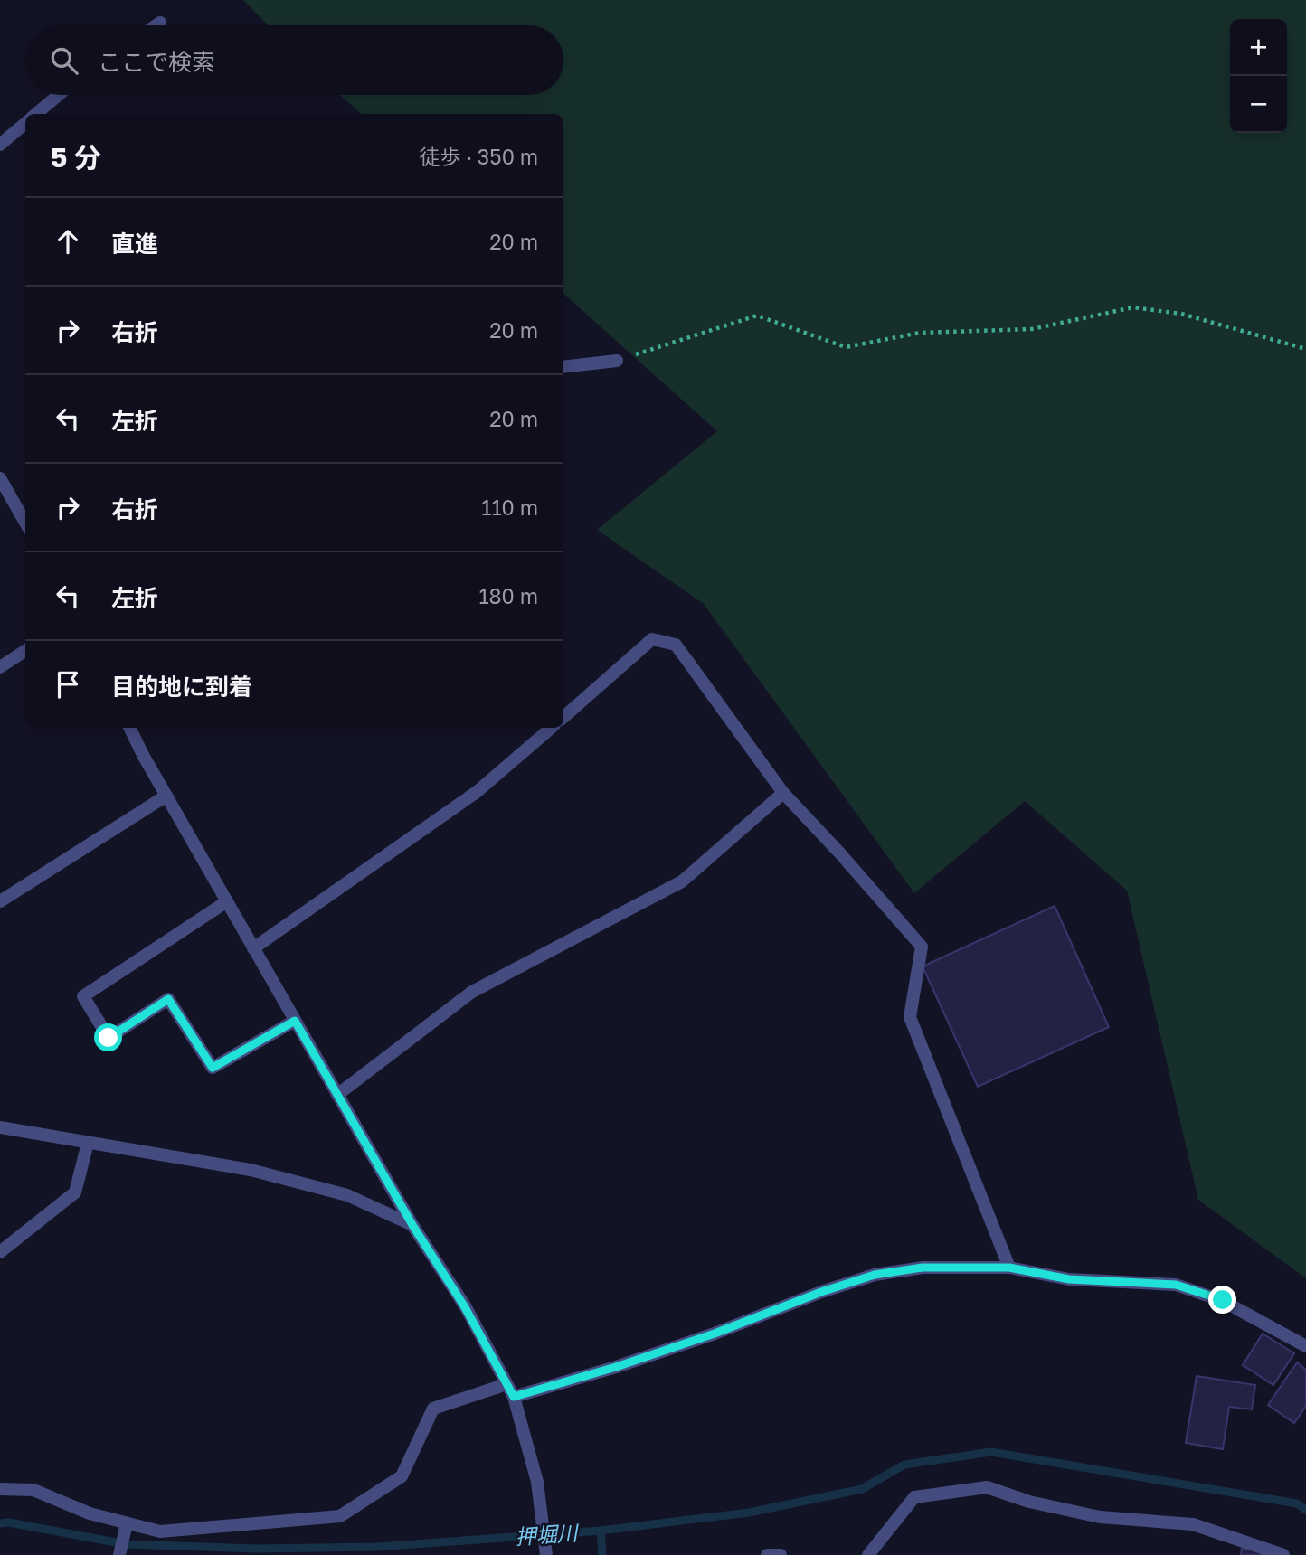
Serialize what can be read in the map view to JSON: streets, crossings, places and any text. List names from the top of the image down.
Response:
{
  "water": ["押堀川"],
  "page": {
    "map_buttons": ["+", "−"],
    "search": "ここで検索",
    "heading": ["5 分", "徒歩 · 350 m"],
    "list": [
      ["直進", "20 m"],
      ["右折", "20 m"],
      ["左折", "20 m"],
      ["右折", "110 m"],
      ["左折", "180 m"],
      "目的地に到着"
    ]
  }
}
